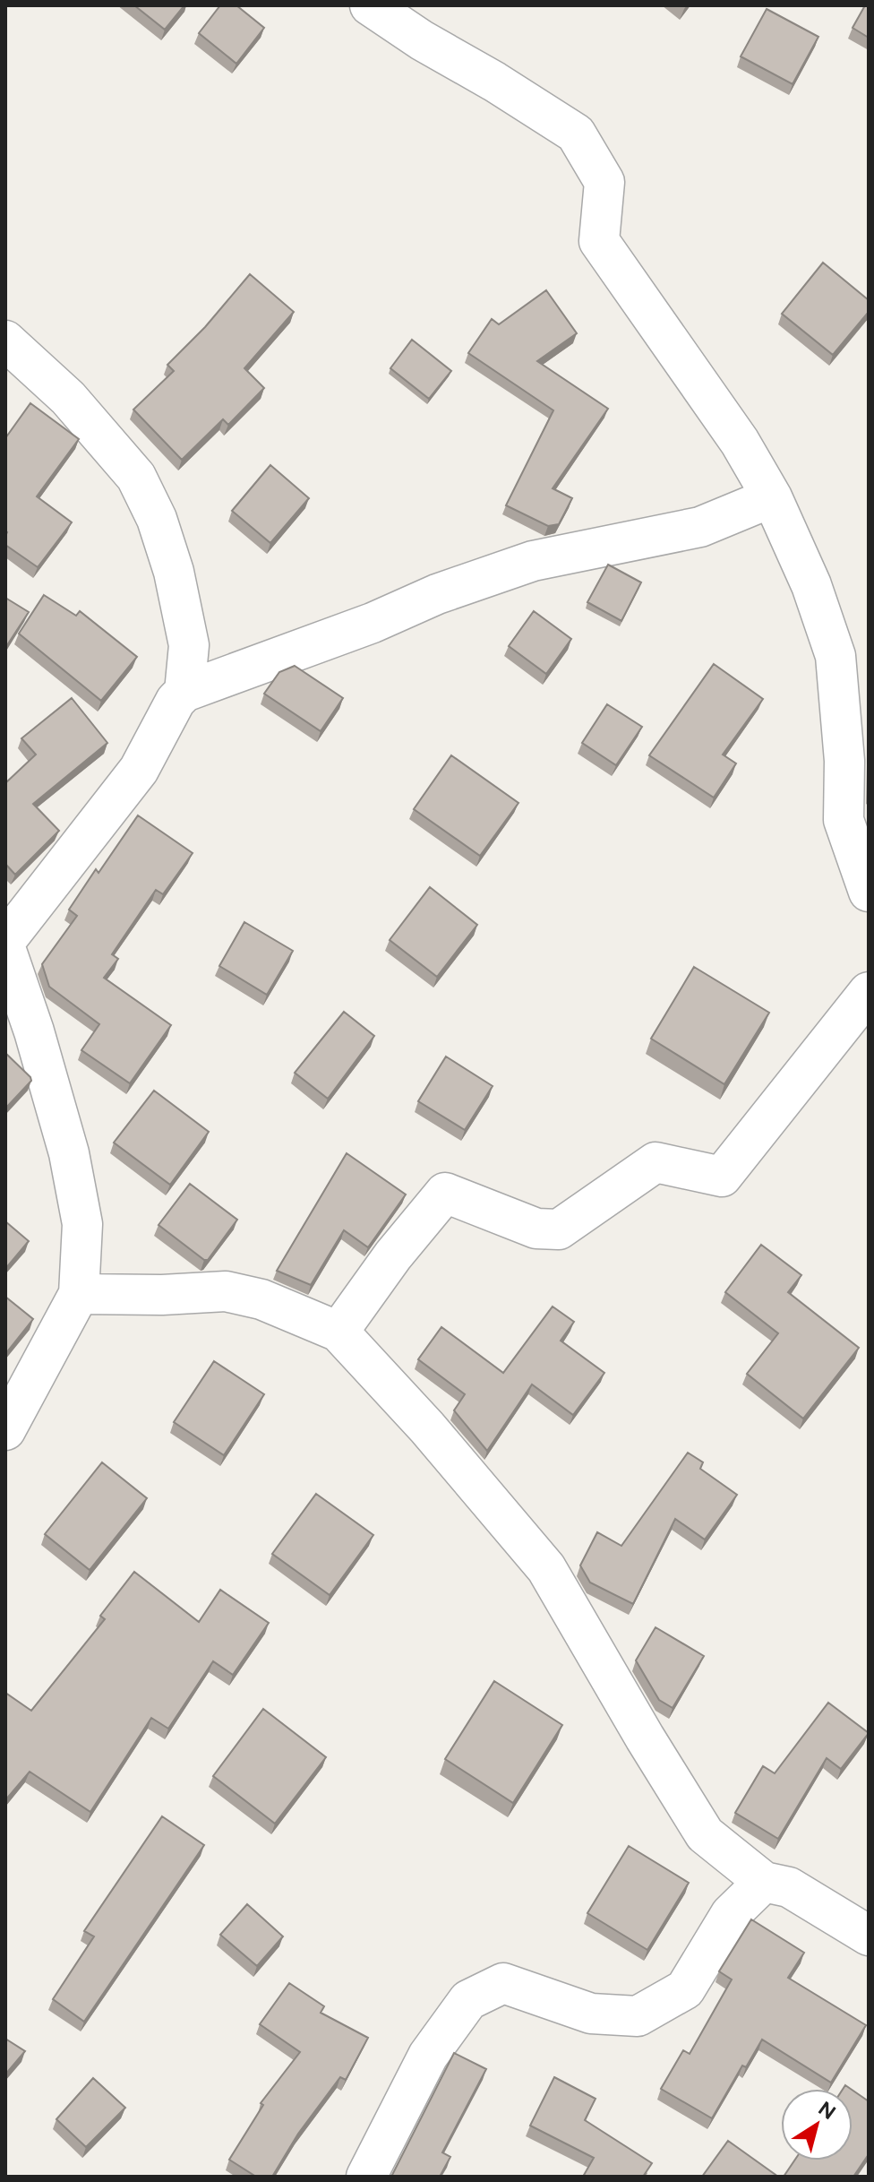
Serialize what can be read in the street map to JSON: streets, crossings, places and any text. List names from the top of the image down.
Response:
{
  "north": "top right"
}
